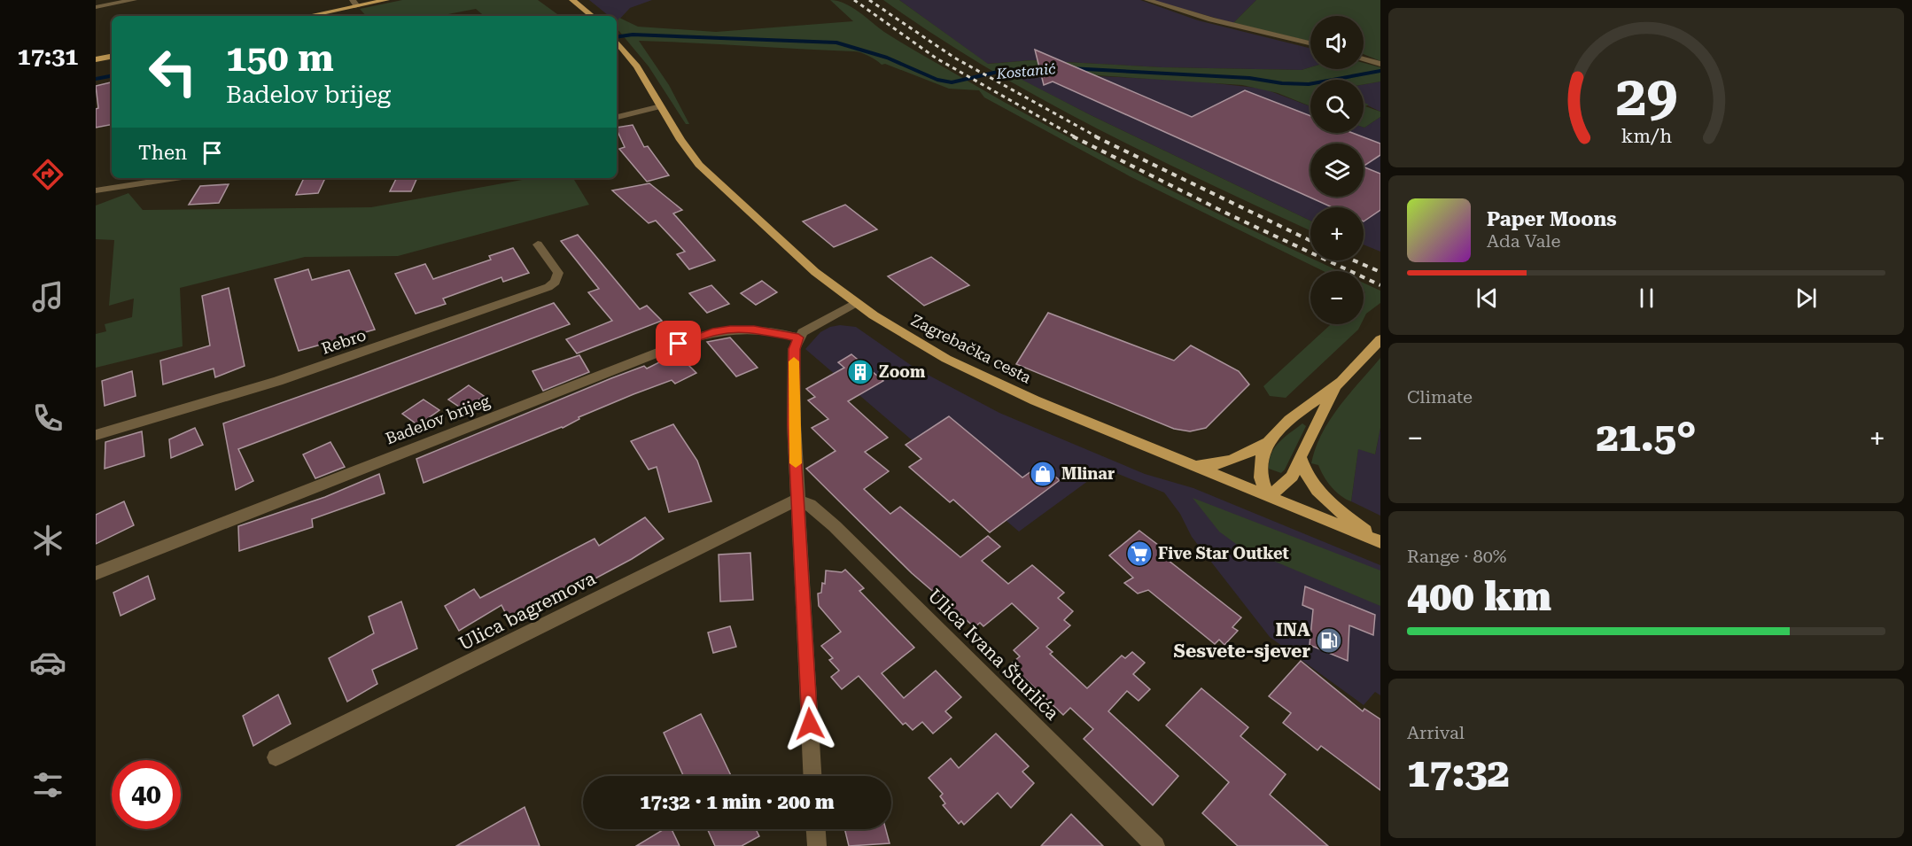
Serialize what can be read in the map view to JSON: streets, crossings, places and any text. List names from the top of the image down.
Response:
{
  "streets": {
    "main road": ["Zagrebačka cesta"],
    "street": [
      "Rebro",
      "Badelov brijeg",
      "Ulica bagremova",
      "Ulica Ivana Šturlića"
    ]
  },
  "crossings": [
    ["Ulica bagremova", "Ulica Ivana Šturlića"]
  ],
  "water": ["Kostanić"],
  "places": {
    "building": ["Zoom"],
    "shop": ["Mlinar"],
    "supermarket": ["Five Star Outket"],
    "fuel station": ["INA Sesvete-sjever"]
  },
  "page": {
    "tabs": "17:31",
    "map_buttons": ["+", "−"],
    "turn": ["150 m", "Badelov brijeg"],
    "then": "Then",
    "song": ["Paper Moons", "Ada Vale"],
    "tile": [
      "Climate",
      ["Range · 80%", "400 km"],
      ["Arrival", "17:32"]
    ],
    "heat": ["−", "21.5°", "+"],
    "limit": "40",
    "trip": "17:32 · 1 min · 200 m",
    "gauge": ["29", "km/h"]
  }
}
